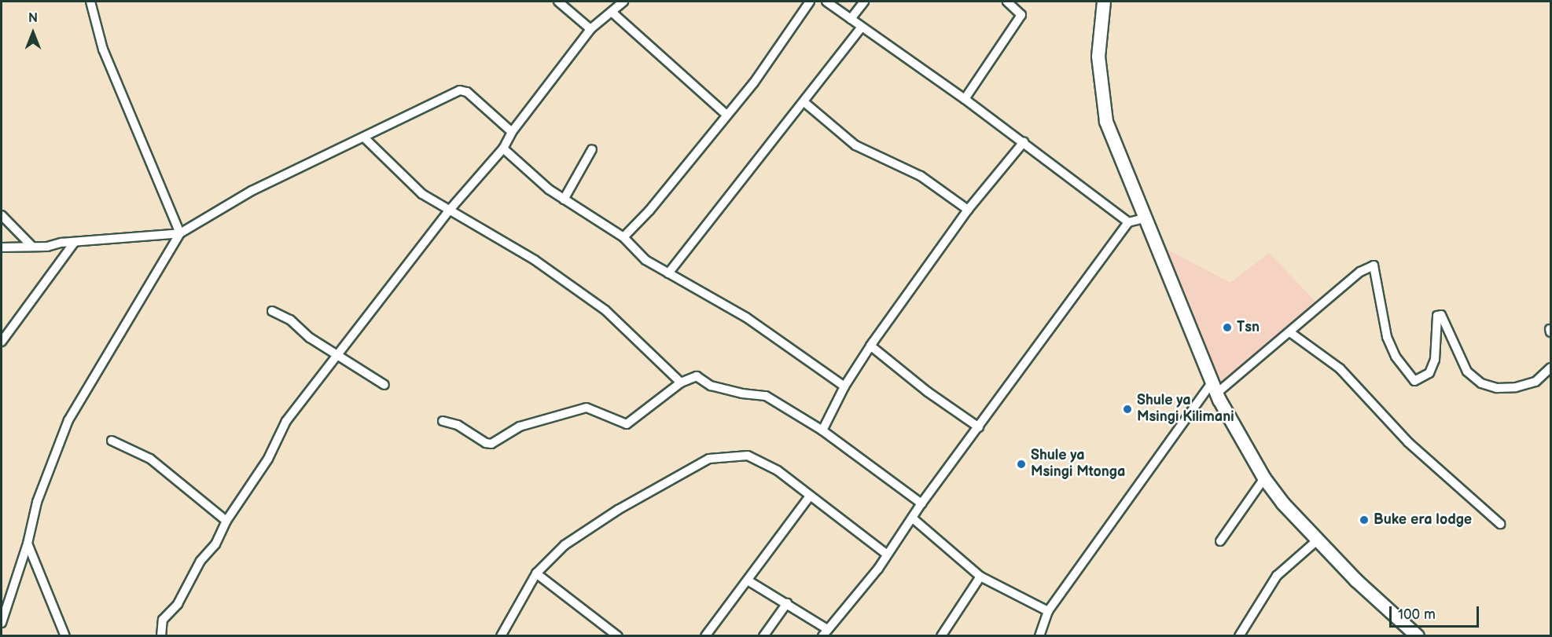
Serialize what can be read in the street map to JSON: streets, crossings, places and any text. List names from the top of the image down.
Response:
{
  "places": [
    "Tsn",
    "Shule ya Msingi Kilimani",
    "Shule ya Msingi Mtonga",
    "Buke era lodge"
  ],
  "scale_bar": "100 m",
  "north": "top"
}
